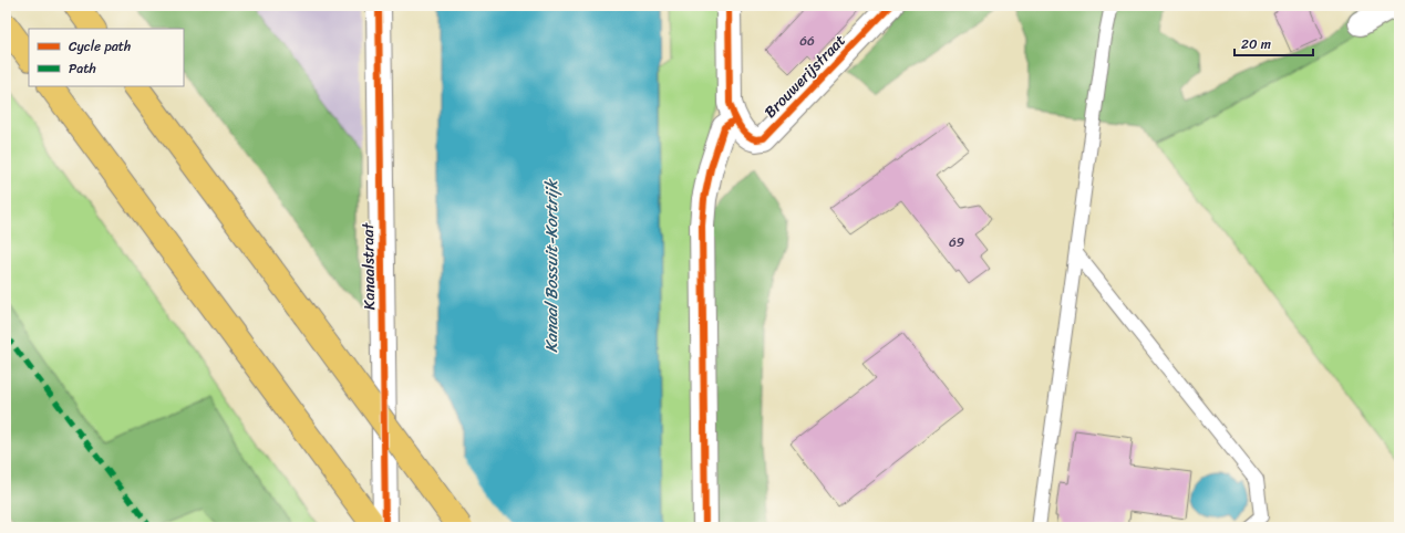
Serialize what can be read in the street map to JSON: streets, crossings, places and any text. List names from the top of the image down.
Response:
{
  "streets": {
    "street": ["Brouwerijstraat", "Kanaalstraat"]
  },
  "water": ["Kanaal Bossuit-Kortrijk"],
  "house_numbers": ["66", "69"],
  "legend": ["Cycle path", "Path"],
  "scale_bar": "20 m"
}
